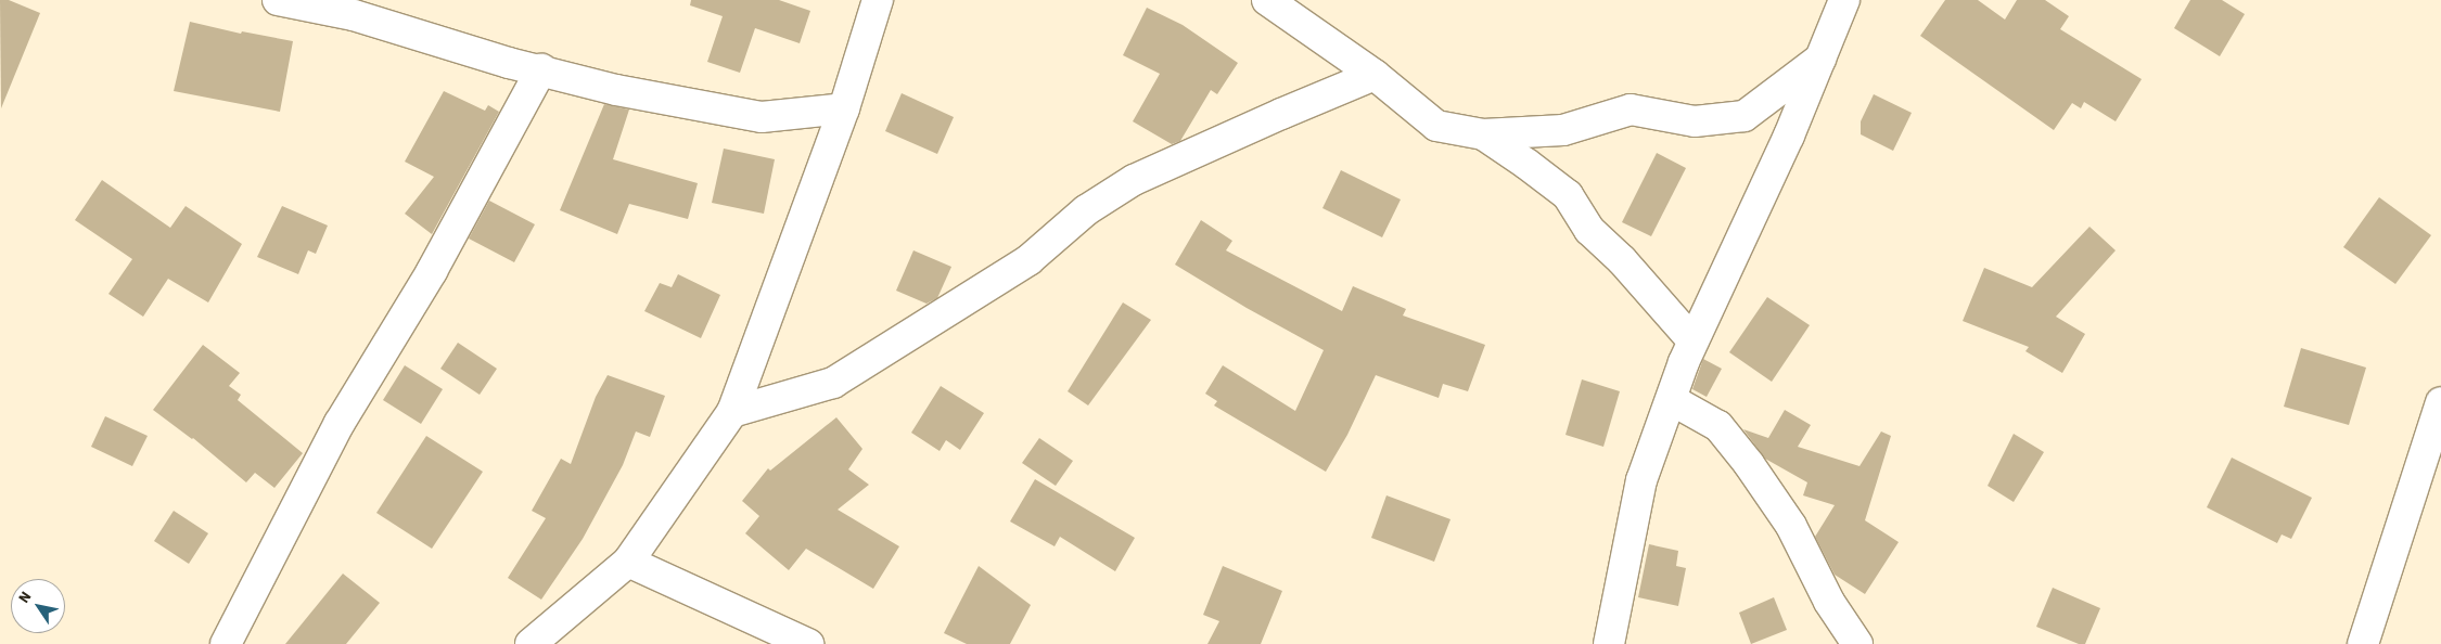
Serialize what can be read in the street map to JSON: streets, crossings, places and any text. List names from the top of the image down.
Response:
{
  "north": "top left"
}
